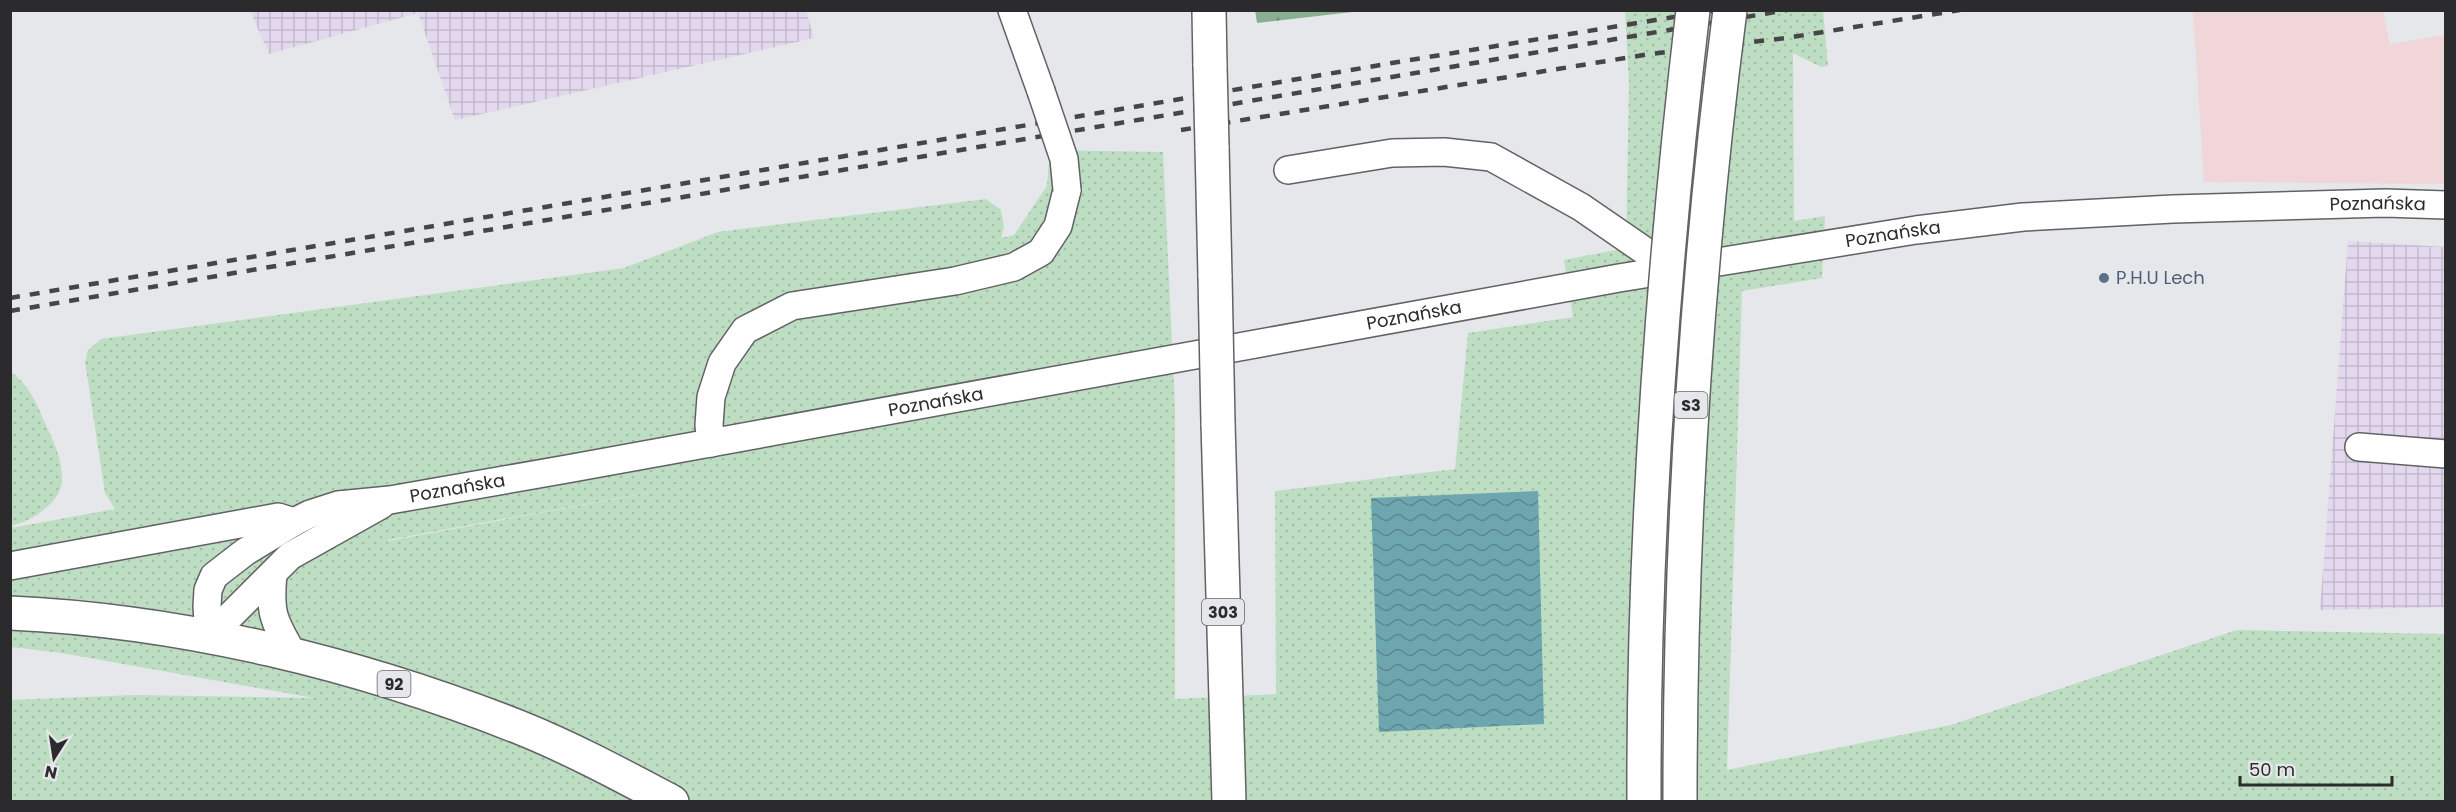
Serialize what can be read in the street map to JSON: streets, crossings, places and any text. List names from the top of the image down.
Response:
{
  "streets": {
    "main road": ["S3", "303", "92"],
    "street": ["Poznańska"]
  },
  "crossings": [
    ["Poznańska", "92"]
  ],
  "places": ["P.H.U Lech"],
  "scale_bar": "50 m",
  "north": "bottom"
}
